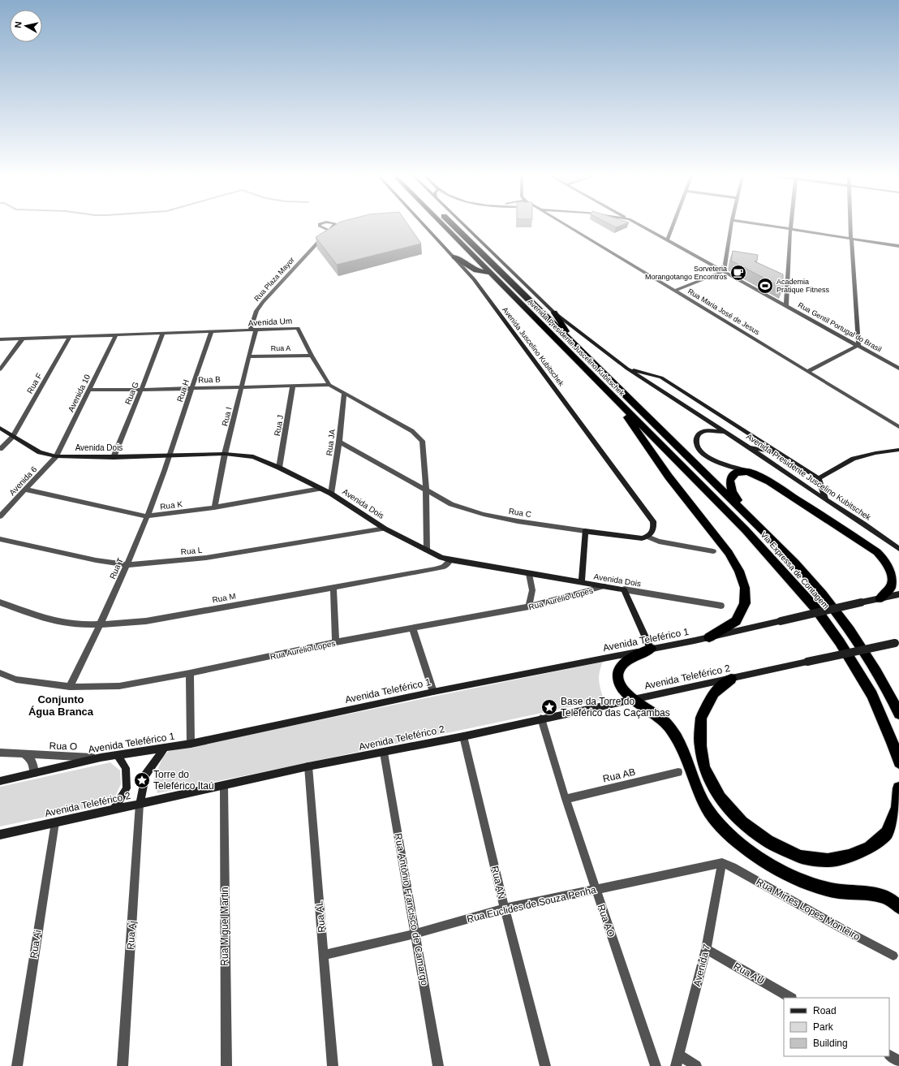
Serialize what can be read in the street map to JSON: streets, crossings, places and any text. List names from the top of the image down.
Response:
{
  "streets": {
    "highway": ["Avenida Presidente Juscelino Kubitschek", "Via Expressa de Contagem"],
    "main road": [
      "Avenida Juscelino Kubitschek",
      "Avenida Dois",
      "Rua C",
      "Avenida Teleférico 1",
      "Avenida Teleférico 2"
    ],
    "street": [
      "Rua Plaza Mayor",
      "Rua Maria José de Jesus",
      "Avenida Um",
      "Rua Gentil Portugal do Brasil",
      "Rua A",
      "Rua B",
      "Rua F",
      "Rua H",
      "Avenida 10",
      "Rua G",
      "Rua I",
      "Rua J",
      "Rua JA",
      "Avenida 6",
      "Rua K",
      "Rua L",
      "Rua T",
      "Rua M",
      "Rua Aurélio Lopes",
      "Rua O",
      "Rua AB",
      "Rua AN",
      "Rua Euclides de Souza Penha",
      "Rua Antônio Francisco de Camargo",
      "Rua Mirtes Lopes Monteiro",
      "Rua AL",
      "Rua AO",
      "Rua Miguel Martin",
      "Rua Aj",
      "Rua Ai",
      "Avenida 7",
      "Rua AU"
    ]
  },
  "crossings": [
    ["Rua Plaza Mayor", "Avenida Um"],
    ["Avenida Um", "Rua A"],
    ["Avenida Um", "Rua B"],
    ["Avenida Um", "Rua F"],
    ["Avenida Um", "Rua H"],
    ["Avenida Um", "Avenida 10"],
    ["Avenida Um", "Rua G"],
    ["Avenida Um", "Rua I"],
    ["Avenida Um", "Rua JA"],
    ["Avenida Um", "Avenida Dois"],
    ["Avenida Um", "Rua C"],
    ["Avenida Juscelino Kubitschek", "Rua C"],
    ["Avenida Presidente Juscelino Kubitschek", "Via Expressa de Contagem"],
    ["Rua A", "Rua I"],
    ["Rua B", "Rua H"],
    ["Rua B", "Avenida 10"],
    ["Rua B", "Rua G"],
    ["Rua B", "Rua I"],
    ["Rua B", "Rua J"],
    ["Rua F", "Avenida Dois"],
    ["Rua H", "Avenida Dois"],
    ["Rua H", "Rua T"],
    ["Avenida 10", "Avenida Dois"],
    ["Avenida 10", "Avenida 6"],
    ["Rua G", "Avenida Dois"],
    ["Rua I", "Avenida Dois"],
    ["Rua I", "Rua K"],
    ["Rua J", "Avenida Dois"],
    ["Rua JA", "Avenida Dois"],
    ["Rua JA", "Rua C"],
    ["Avenida Dois", "Avenida 6"],
    ["Avenida Dois", "Rua K"],
    ["Avenida Dois", "Rua L"],
    ["Avenida Dois", "Rua T"],
    ["Avenida Dois", "Rua M"],
    ["Avenida Dois", "Rua Aurélio Lopes"],
    ["Avenida 6", "Rua K"],
    ["Rua K", "Rua T"],
    ["Rua L", "Rua T"],
    ["Rua T", "Rua M"],
    ["Rua T", "Rua Aurélio Lopes"],
    ["Avenida Teleférico 1", "Rua O"],
    ["Avenida Teleférico 2", "Rua AN"],
    ["Avenida Teleférico 2", "Rua Antônio Francisco de Camargo"],
    ["Avenida Teleférico 2", "Rua AL"],
    ["Avenida Teleférico 2", "Rua AO"],
    ["Avenida Teleférico 2", "Rua Miguel Martin"],
    ["Avenida Teleférico 2", "Rua Aj"],
    ["Avenida Teleférico 2", "Rua Ai"],
    ["Rua AB", "Rua AO"],
    ["Rua AN", "Rua Euclides de Souza Penha"],
    ["Rua Euclides de Souza Penha", "Rua Antônio Francisco de Camargo"],
    ["Rua Euclides de Souza Penha", "Rua Mirtes Lopes Monteiro"],
    ["Rua Euclides de Souza Penha", "Rua AL"],
    ["Rua Euclides de Souza Penha", "Rua AO"],
    ["Rua Euclides de Souza Penha", "Avenida 7"],
    ["Rua Mirtes Lopes Monteiro", "Avenida 7"],
    ["Avenida 7", "Rua AU"]
  ],
  "districts": ["Conjunto Água Branca"],
  "places": {
    "cafe": ["Sorveteria Morangotango Encontros"],
    "sports": ["Academia Pratique Fitness"],
    "place": ["Base da Torre do Teleférico das Caçambas", "Torre do Teleférico Itaú"]
  },
  "legend": ["Road", "Park", "Building"],
  "north": "left"
}
